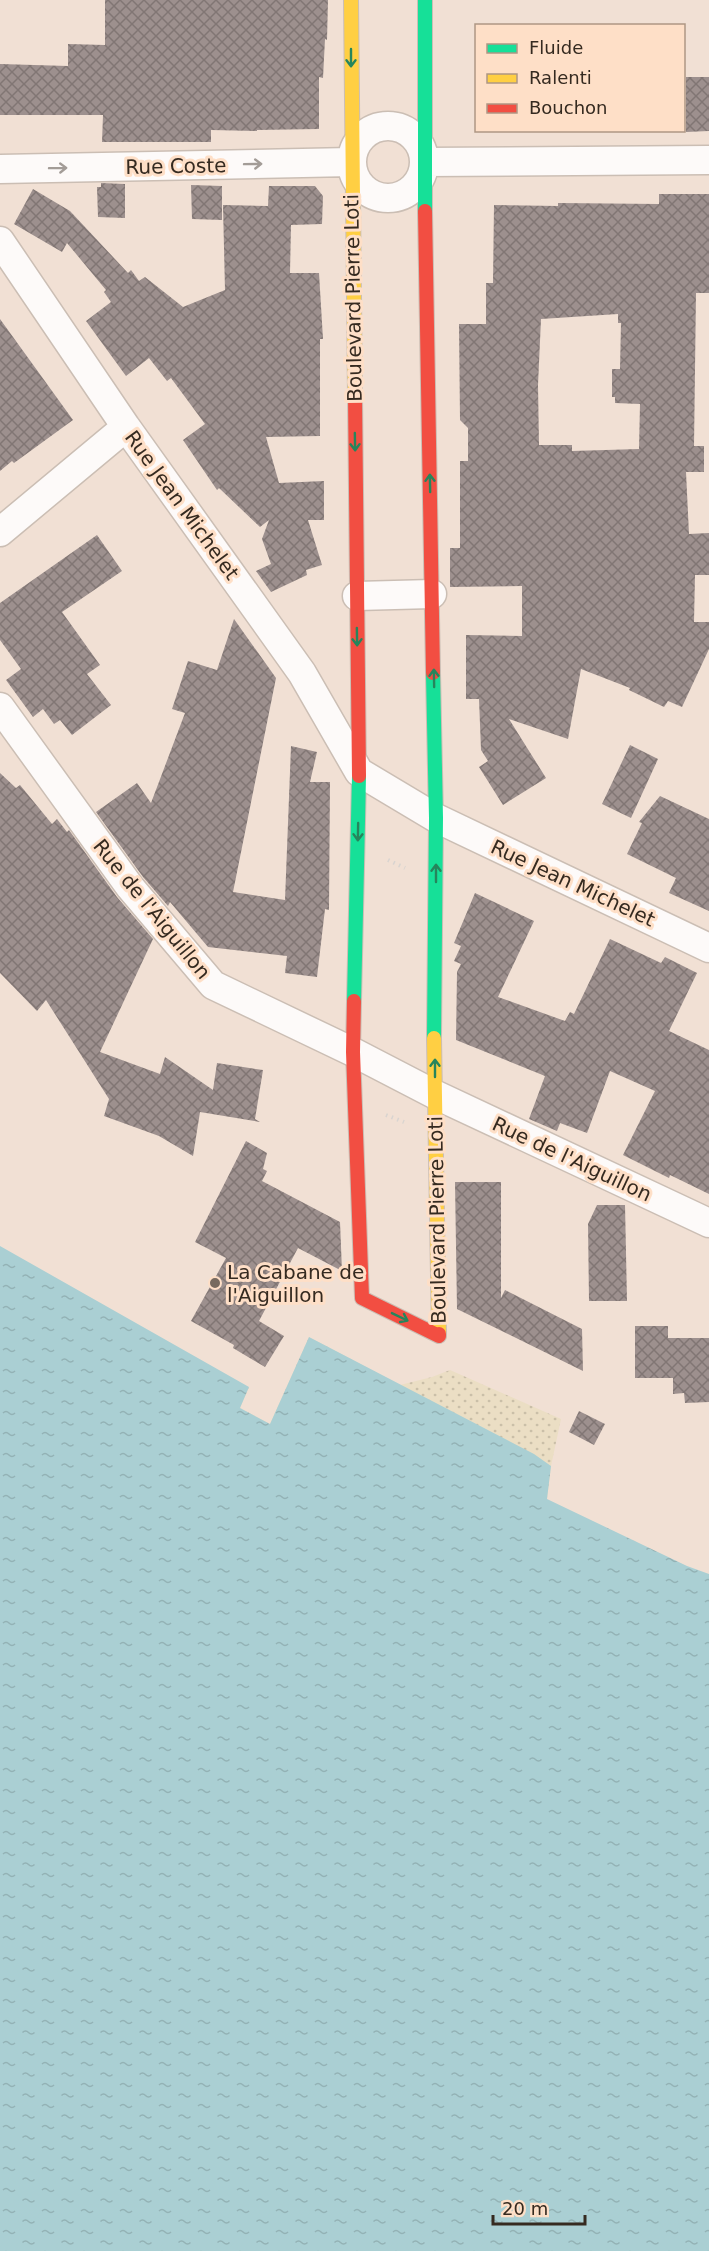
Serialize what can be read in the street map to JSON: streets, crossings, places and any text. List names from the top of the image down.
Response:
{
  "streets": {
    "street": [
      "Rue Coste",
      "Boulevard Pierre Loti",
      "Rue Jean Michelet",
      "Rue de l'Aiguillon"
    ]
  },
  "crossings": [
    ["Rue Coste", "Boulevard Pierre Loti"],
    ["Boulevard Pierre Loti", "Rue Jean Michelet"],
    ["Boulevard Pierre Loti", "Rue de l'Aiguillon"]
  ],
  "one_way": ["Rue Coste"],
  "places": ["La Cabane de l'Aiguillon"],
  "legend": ["Fluide", "Ralenti", "Bouchon"],
  "scale_bar": "20 m"
}
